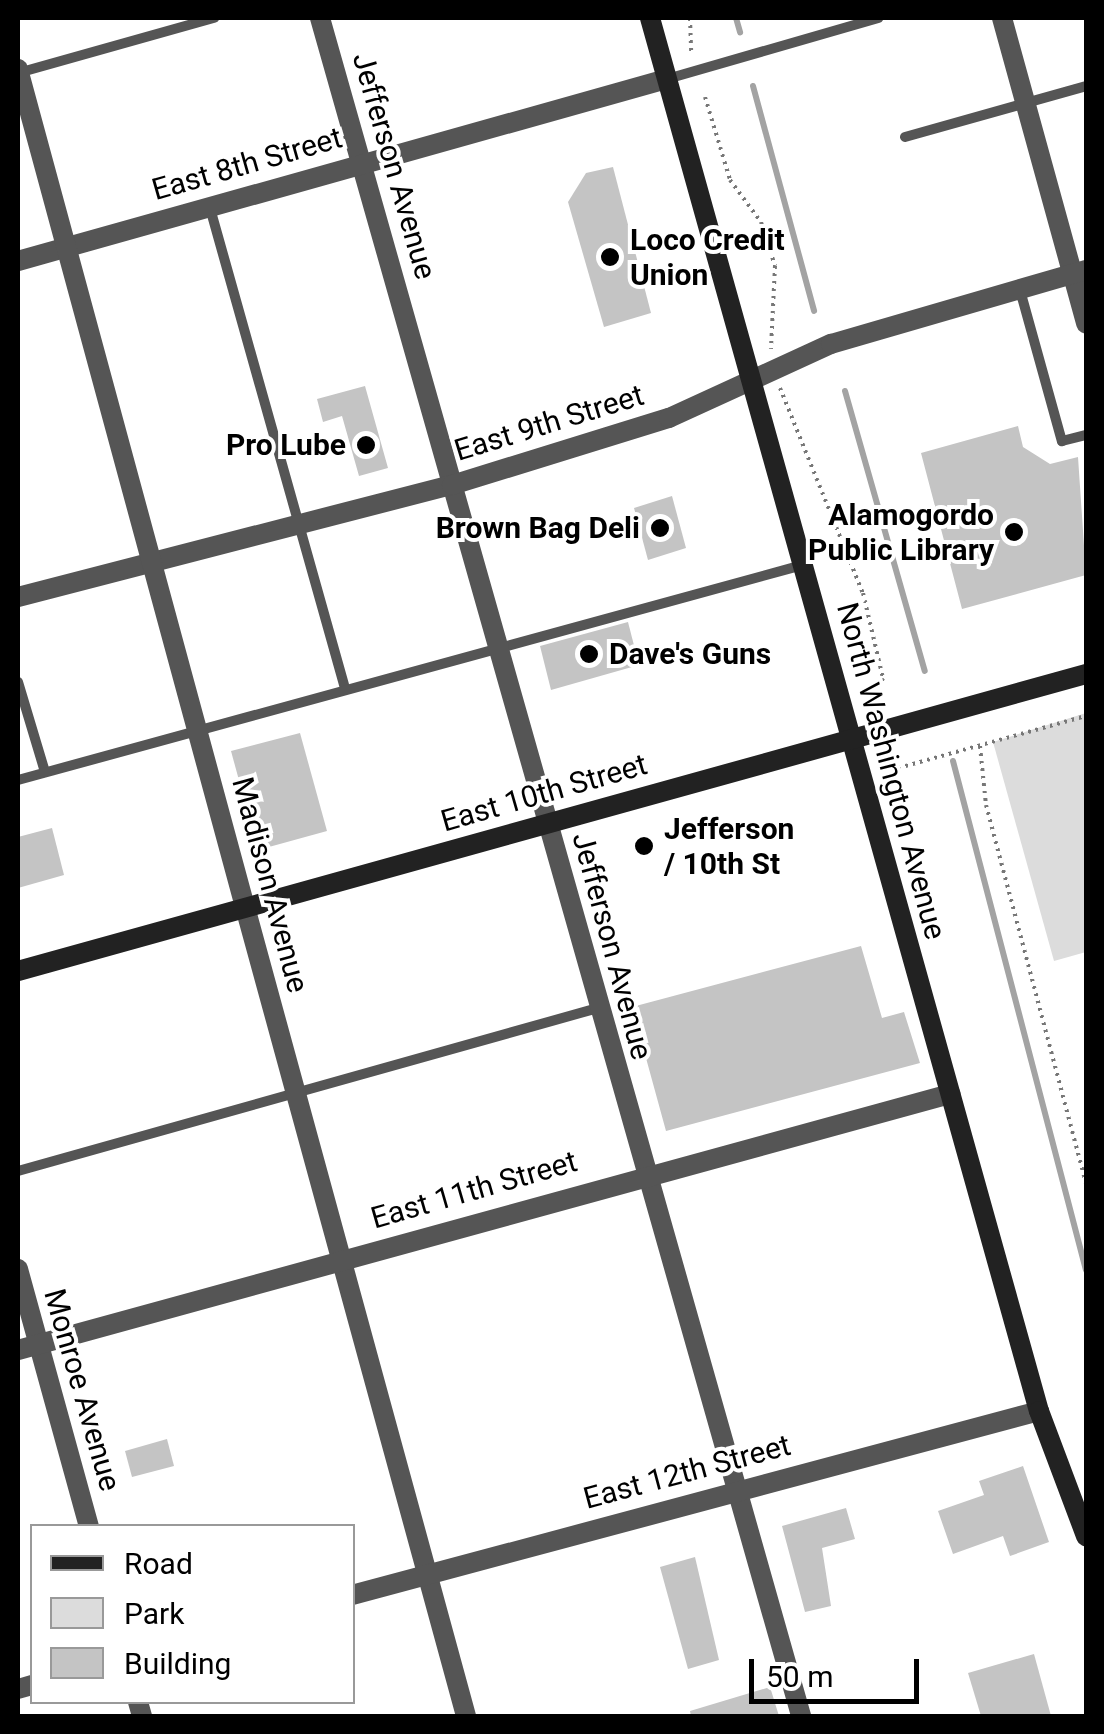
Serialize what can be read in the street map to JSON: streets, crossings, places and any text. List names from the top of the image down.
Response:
{
  "streets": {
    "main road": ["North Washington Avenue", "East 10th Street"],
    "street": [
      "East 8th Street",
      "Jefferson Avenue",
      "East 9th Street",
      "Madison Avenue",
      "East 11th Street",
      "Monroe Avenue",
      "East 12th Street"
    ]
  },
  "crossings": [
    ["East 8th Street", "Jefferson Avenue"],
    ["East 8th Street", "North Washington Avenue"],
    ["East 8th Street", "Madison Avenue"],
    ["Jefferson Avenue", "East 9th Street"],
    ["Jefferson Avenue", "East 10th Street"],
    ["Jefferson Avenue", "East 11th Street"],
    ["Jefferson Avenue", "East 12th Street"],
    ["East 9th Street", "North Washington Avenue"],
    ["East 9th Street", "Madison Avenue"],
    ["North Washington Avenue", "East 10th Street"],
    ["North Washington Avenue", "East 11th Street"],
    ["North Washington Avenue", "East 12th Street"],
    ["East 10th Street", "Madison Avenue"],
    ["Madison Avenue", "East 11th Street"],
    ["Madison Avenue", "East 12th Street"],
    ["East 11th Street", "Monroe Avenue"]
  ],
  "places": [
    "Loco Credit Union",
    "Pro Lube",
    "Brown Bag Deli",
    "Alamogordo Public Library",
    "Dave's Guns",
    "Jefferson / 10th St"
  ],
  "legend": ["Road", "Park", "Building"],
  "scale_bar": "50 m"
}
